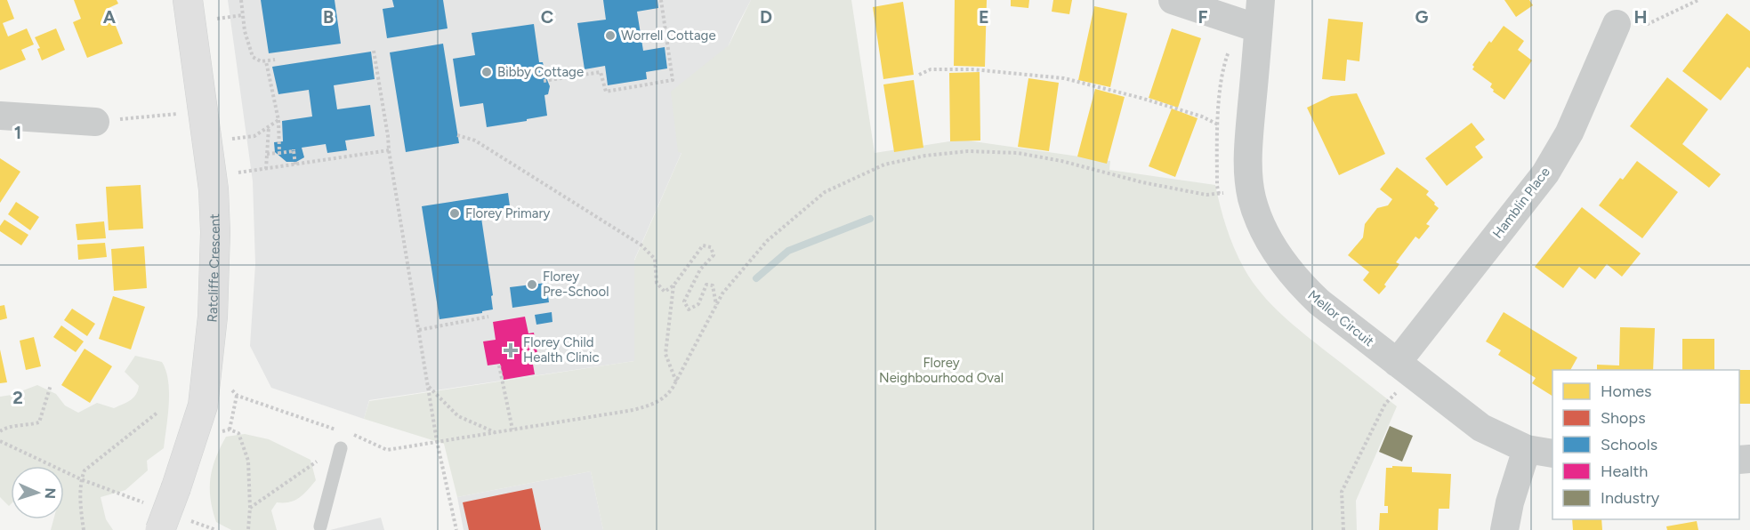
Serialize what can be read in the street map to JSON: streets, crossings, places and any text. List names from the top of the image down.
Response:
{
  "streets": {
    "street": ["Hamblin Place", "Ratcliffe Crescent", "Mellor Circuit"]
  },
  "crossings": [
    ["Hamblin Place", "Mellor Circuit"]
  ],
  "parks": ["Florey Neighbourhood Oval"],
  "places": {
    "other": [
      "Worrell Cottage",
      "Bibby Cottage",
      "Florey Primary",
      "Florey Pre-School"
    ],
    "health": ["Florey Child Health Clinic"]
  },
  "legend": [
    "Homes",
    "Shops",
    "Schools",
    "Health",
    "Industry"
  ],
  "north": "right",
  "grid": {
    "columns": [
      "A",
      "B",
      "C",
      "D",
      "E",
      "F",
      "G",
      "H"
    ],
    "rows": ["1", "2"]
  }
}
